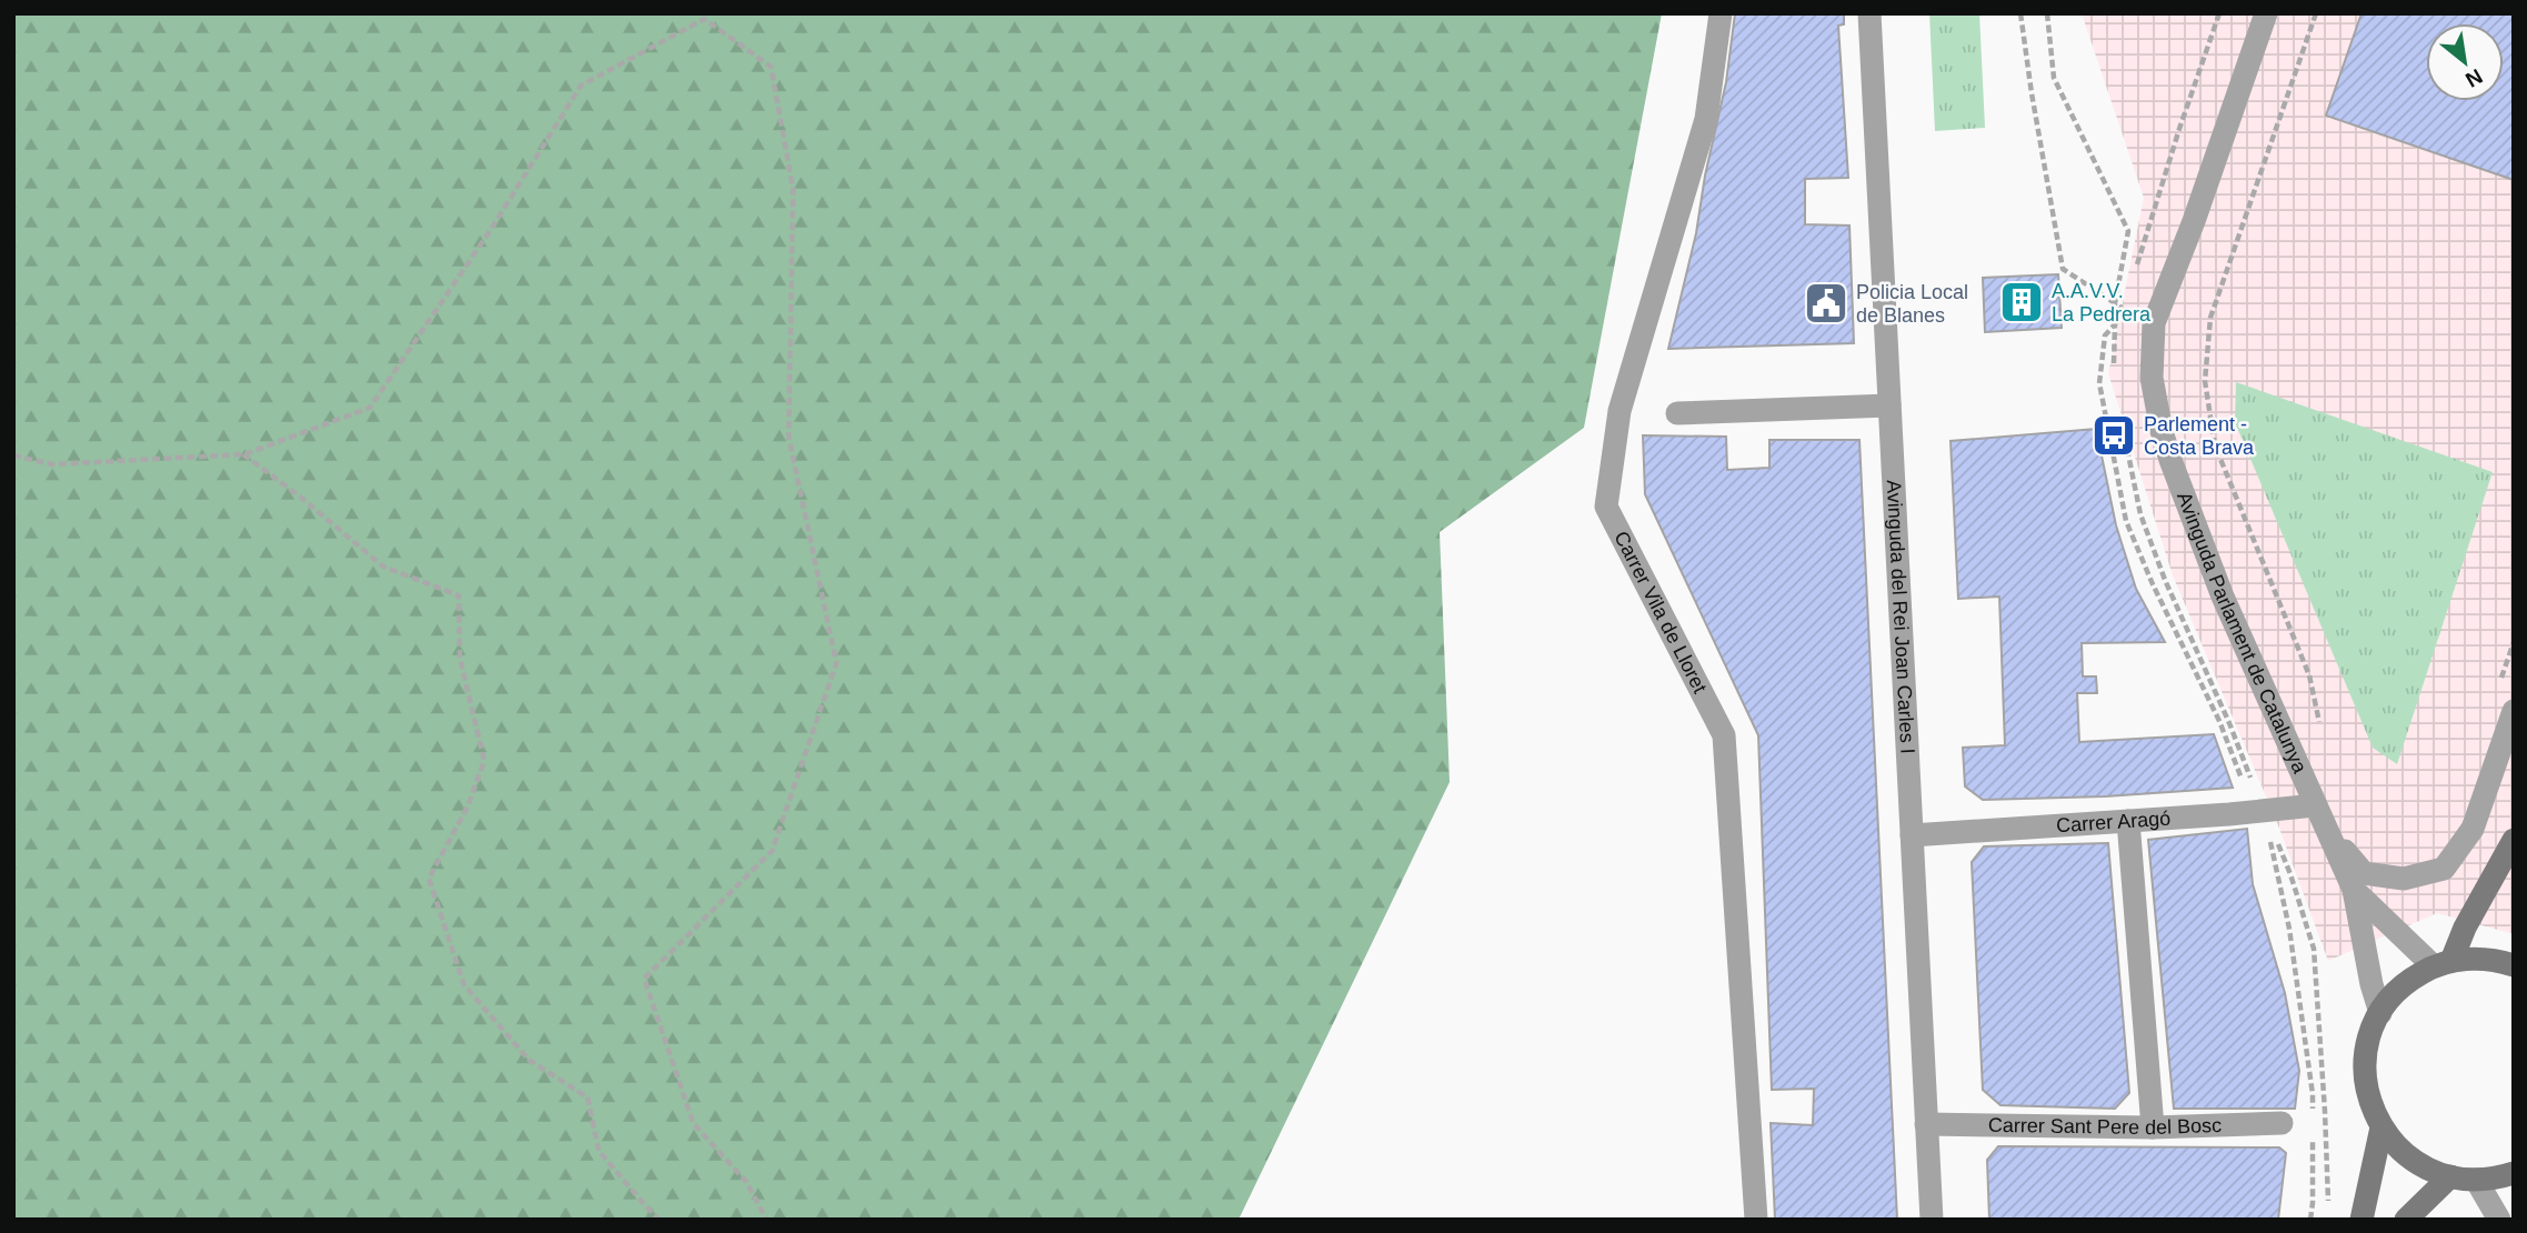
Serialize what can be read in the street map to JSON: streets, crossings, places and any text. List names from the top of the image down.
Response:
{
  "streets": {
    "street": [
      "Carrer Vila de Lloret",
      "Avinguda del Rei Joan Carles I",
      "Avinguda Parlament de Catalunya",
      "Carrer Aragó",
      "Carrer Sant Pere del Bosc"
    ]
  },
  "crossings": [
    ["Avinguda del Rei Joan Carles I", "Carrer Aragó"],
    ["Avinguda del Rei Joan Carles I", "Carrer Sant Pere del Bosc"],
    ["Avinguda Parlament de Catalunya", "Carrer Aragó"]
  ],
  "places": {
    "building": ["A.A.V.V. La Pedrera"],
    "public building": ["Policia Local de Blanes"],
    "bus stop": ["Parlement - Costa Brava"]
  },
  "north": "bottom right"
}
